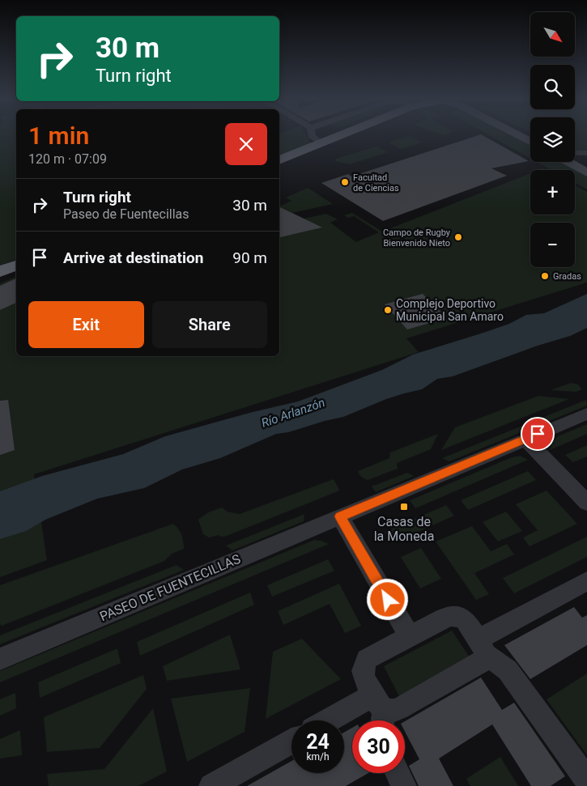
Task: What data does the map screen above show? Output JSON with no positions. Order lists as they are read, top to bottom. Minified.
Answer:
{"streets":{"street":["PASEO DE FUENTECILLAS"]},"water":["Río Arlanzón"],"places":{"other":["Facultad de Ciencias","Campo de Rugby Bienvenido Nieto","Gradas","Complejo Deportivo Municipal San Amaro"],"transit":["Casas de la Moneda"]},"north":"bottom right","page":{"map_buttons":["+","−"],"turn":["30 m","Turn right"],"heading":["1 min","120 m · 07:09"],"list":[{"name":"Turn right","note":"Paseo de Fuentecillas","value":"30 m"},{"name":"Arrive at destination","value":"90 m"}],"buttons":["Exit","Share"],"speed":"24 km/h","limit":"30"}}
